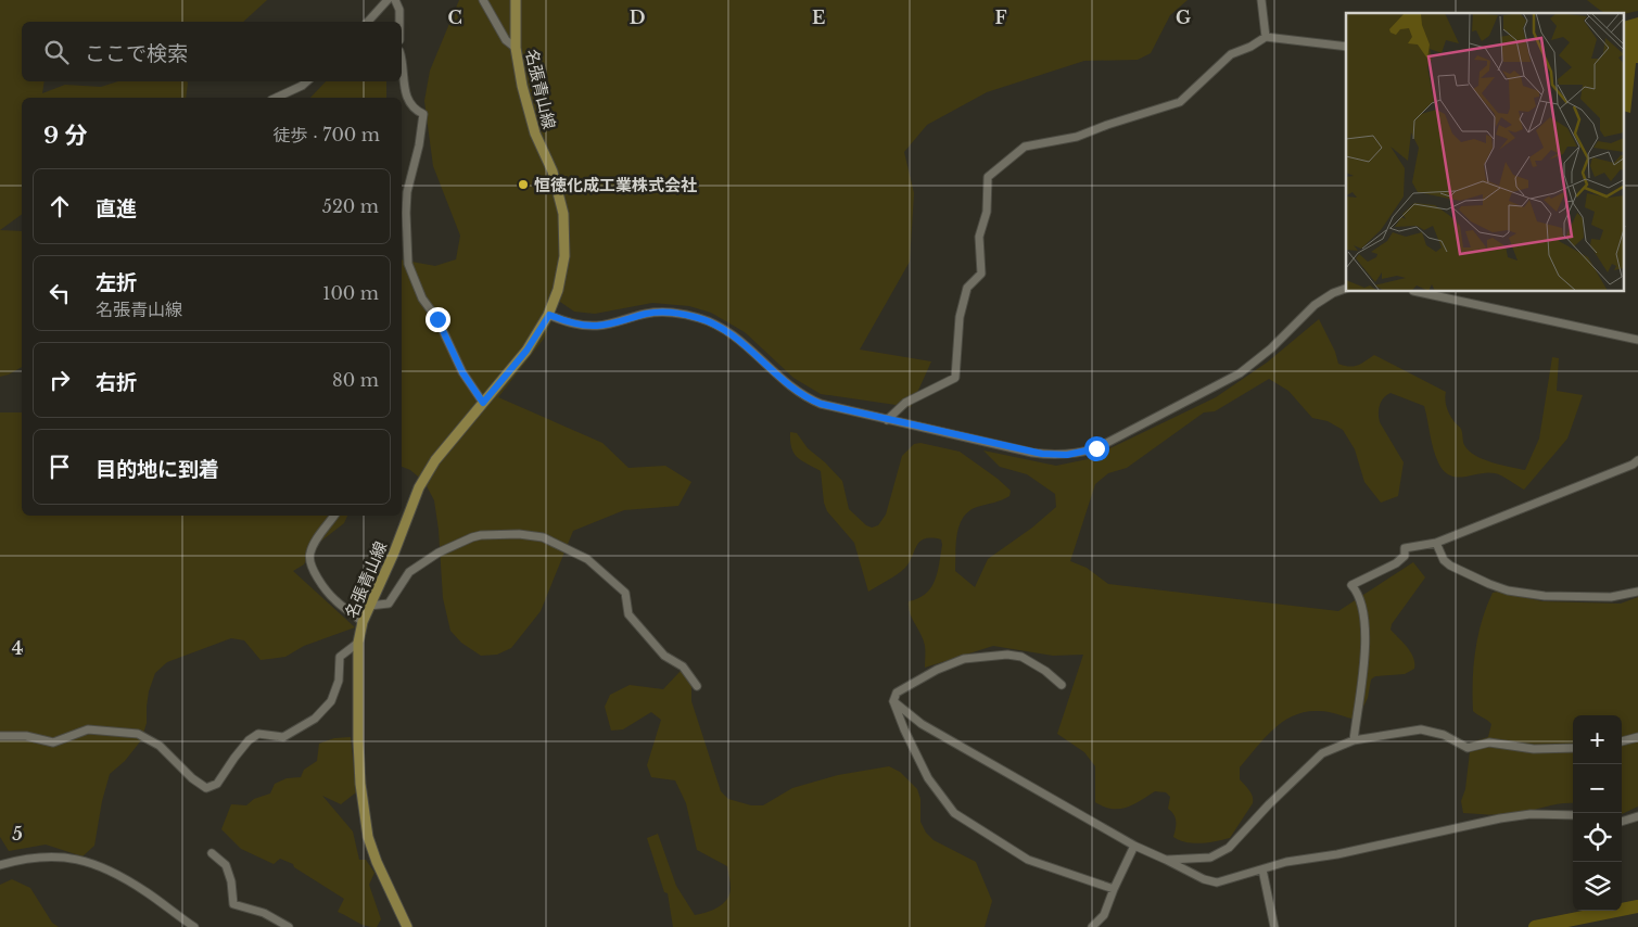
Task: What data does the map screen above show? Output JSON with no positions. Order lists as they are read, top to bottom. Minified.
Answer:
{"streets":{"main road":["名張青山線"]},"places":["恒徳化成工業株式会社"],"page":{"search":"ここで検索","heading":["9 分","徒歩 · 700 m"],"list":[["直進","520 m"],["左折","名張青山線","100 m"],["右折","80 m"],"目的地に到着"],"map_buttons":["+","−"]},"grid":{"columns":["C","D","E","F","G"],"rows":["4","5"]}}
